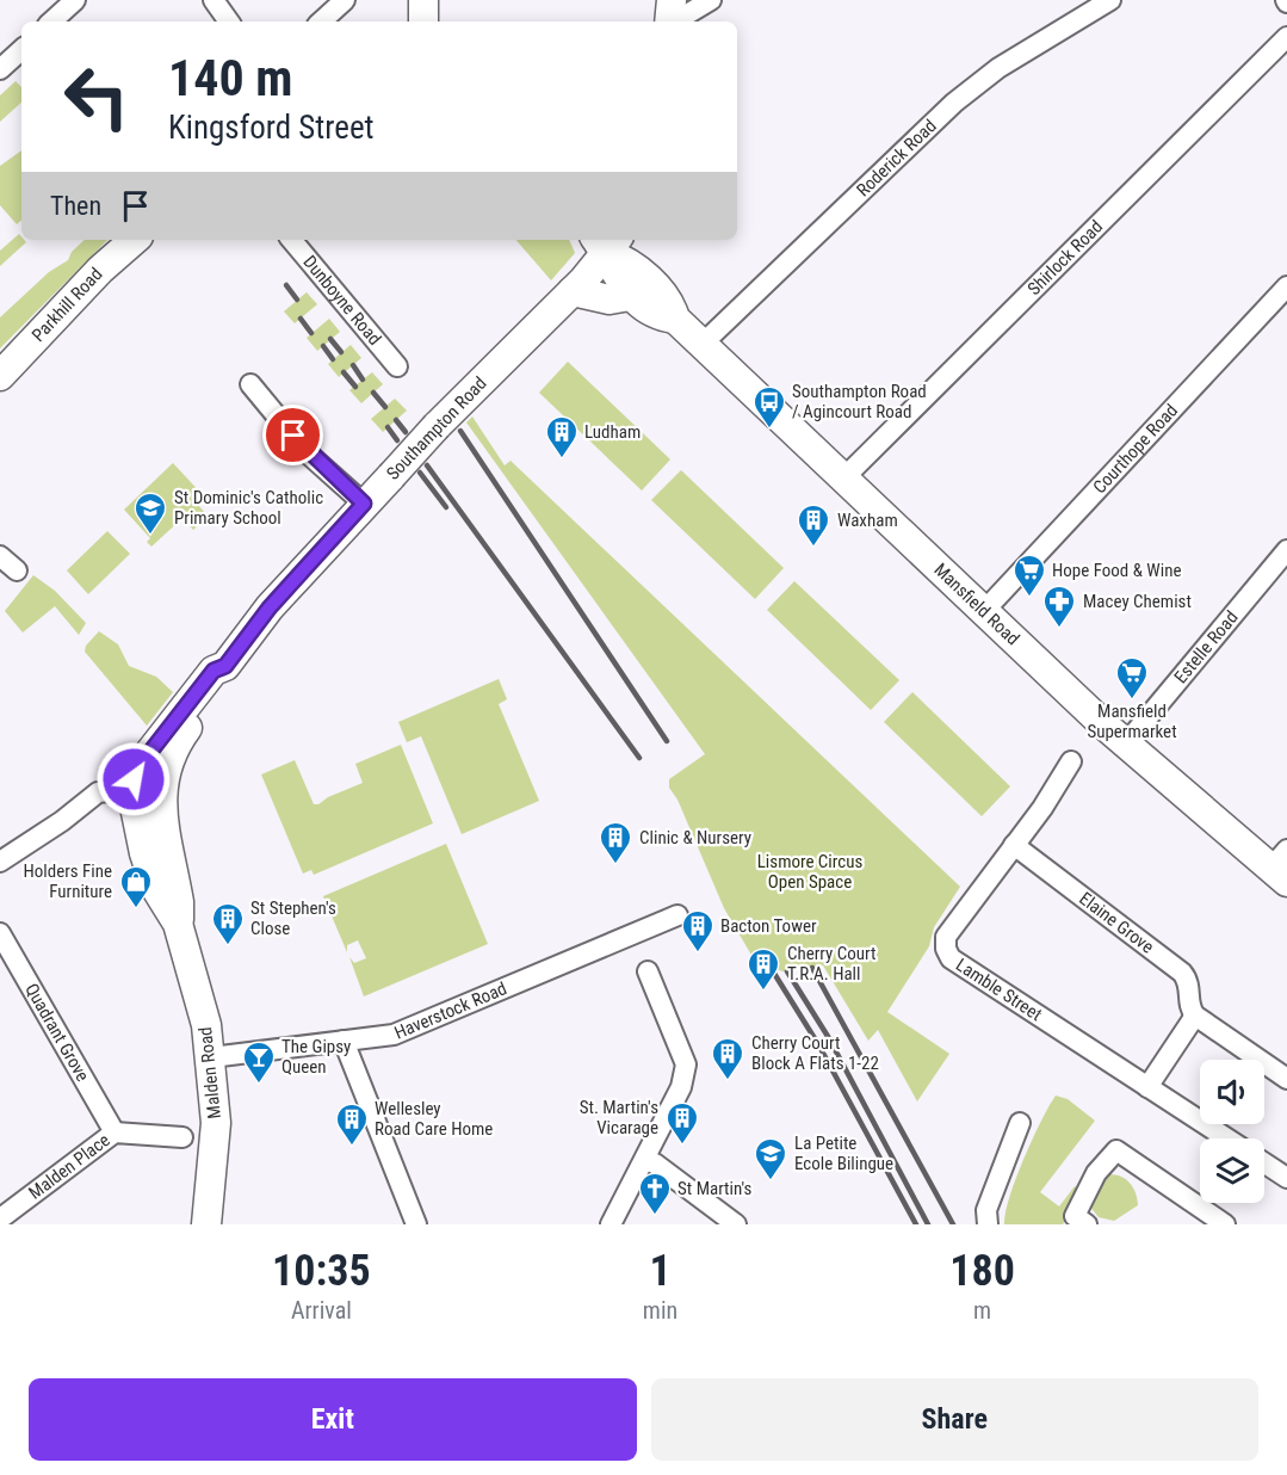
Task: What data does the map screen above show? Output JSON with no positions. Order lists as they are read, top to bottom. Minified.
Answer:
{"streets":{"main road":["Parkhill Road","Southampton Road","Mansfield Road","Malden Road"],"street":["Roderick Road","Shirlock Road","Dunboyne Road","Courthope Road","Estelle Road","Elaine Grove","Lamble Street","Haverstock Road","Quadrant Grove","Malden Place"]},"crossings":[["Roderick Road","Mansfield Road"],["Shirlock Road","Mansfield Road"],["Southampton Road","Mansfield Road"],["Southampton Road","Malden Road"],["Courthope Road","Mansfield Road"],["Mansfield Road","Estelle Road"],["Elaine Grove","Lamble Street"],["Haverstock Road","Malden Road"],["Quadrant Grove","Malden Place"],["Malden Road","Malden Place"]],"parks":["Lismore Circus Open Space"],"places":{"bus stop":["Southampton Road / Agincourt Road"],"building":["Ludham","Waxham","Clinic & Nursery","St Stephen's Close","Bacton Tower","Cherry Court T.R.A. Hall","Cherry Court Block A Flats 1-22","St. Martin's Vicarage","Wellesley Road Care Home"],"school or university":["St Dominic's Catholic Primary School","La Petite Ecole Bilingue"],"supermarket":["Hope Food & Wine","Mansfield Supermarket"],"pharmacy":["Macey Chemist"],"shop":["Holders Fine Furniture"],"bar":["The Gipsy Queen"],"church":["St Martin's"]},"page":{"turn":["140 m","Kingsford Street"],"then":"Then","eta":["10:35","Arrival","1","min","180","m"],"buttons":["Exit","Share"]}}
